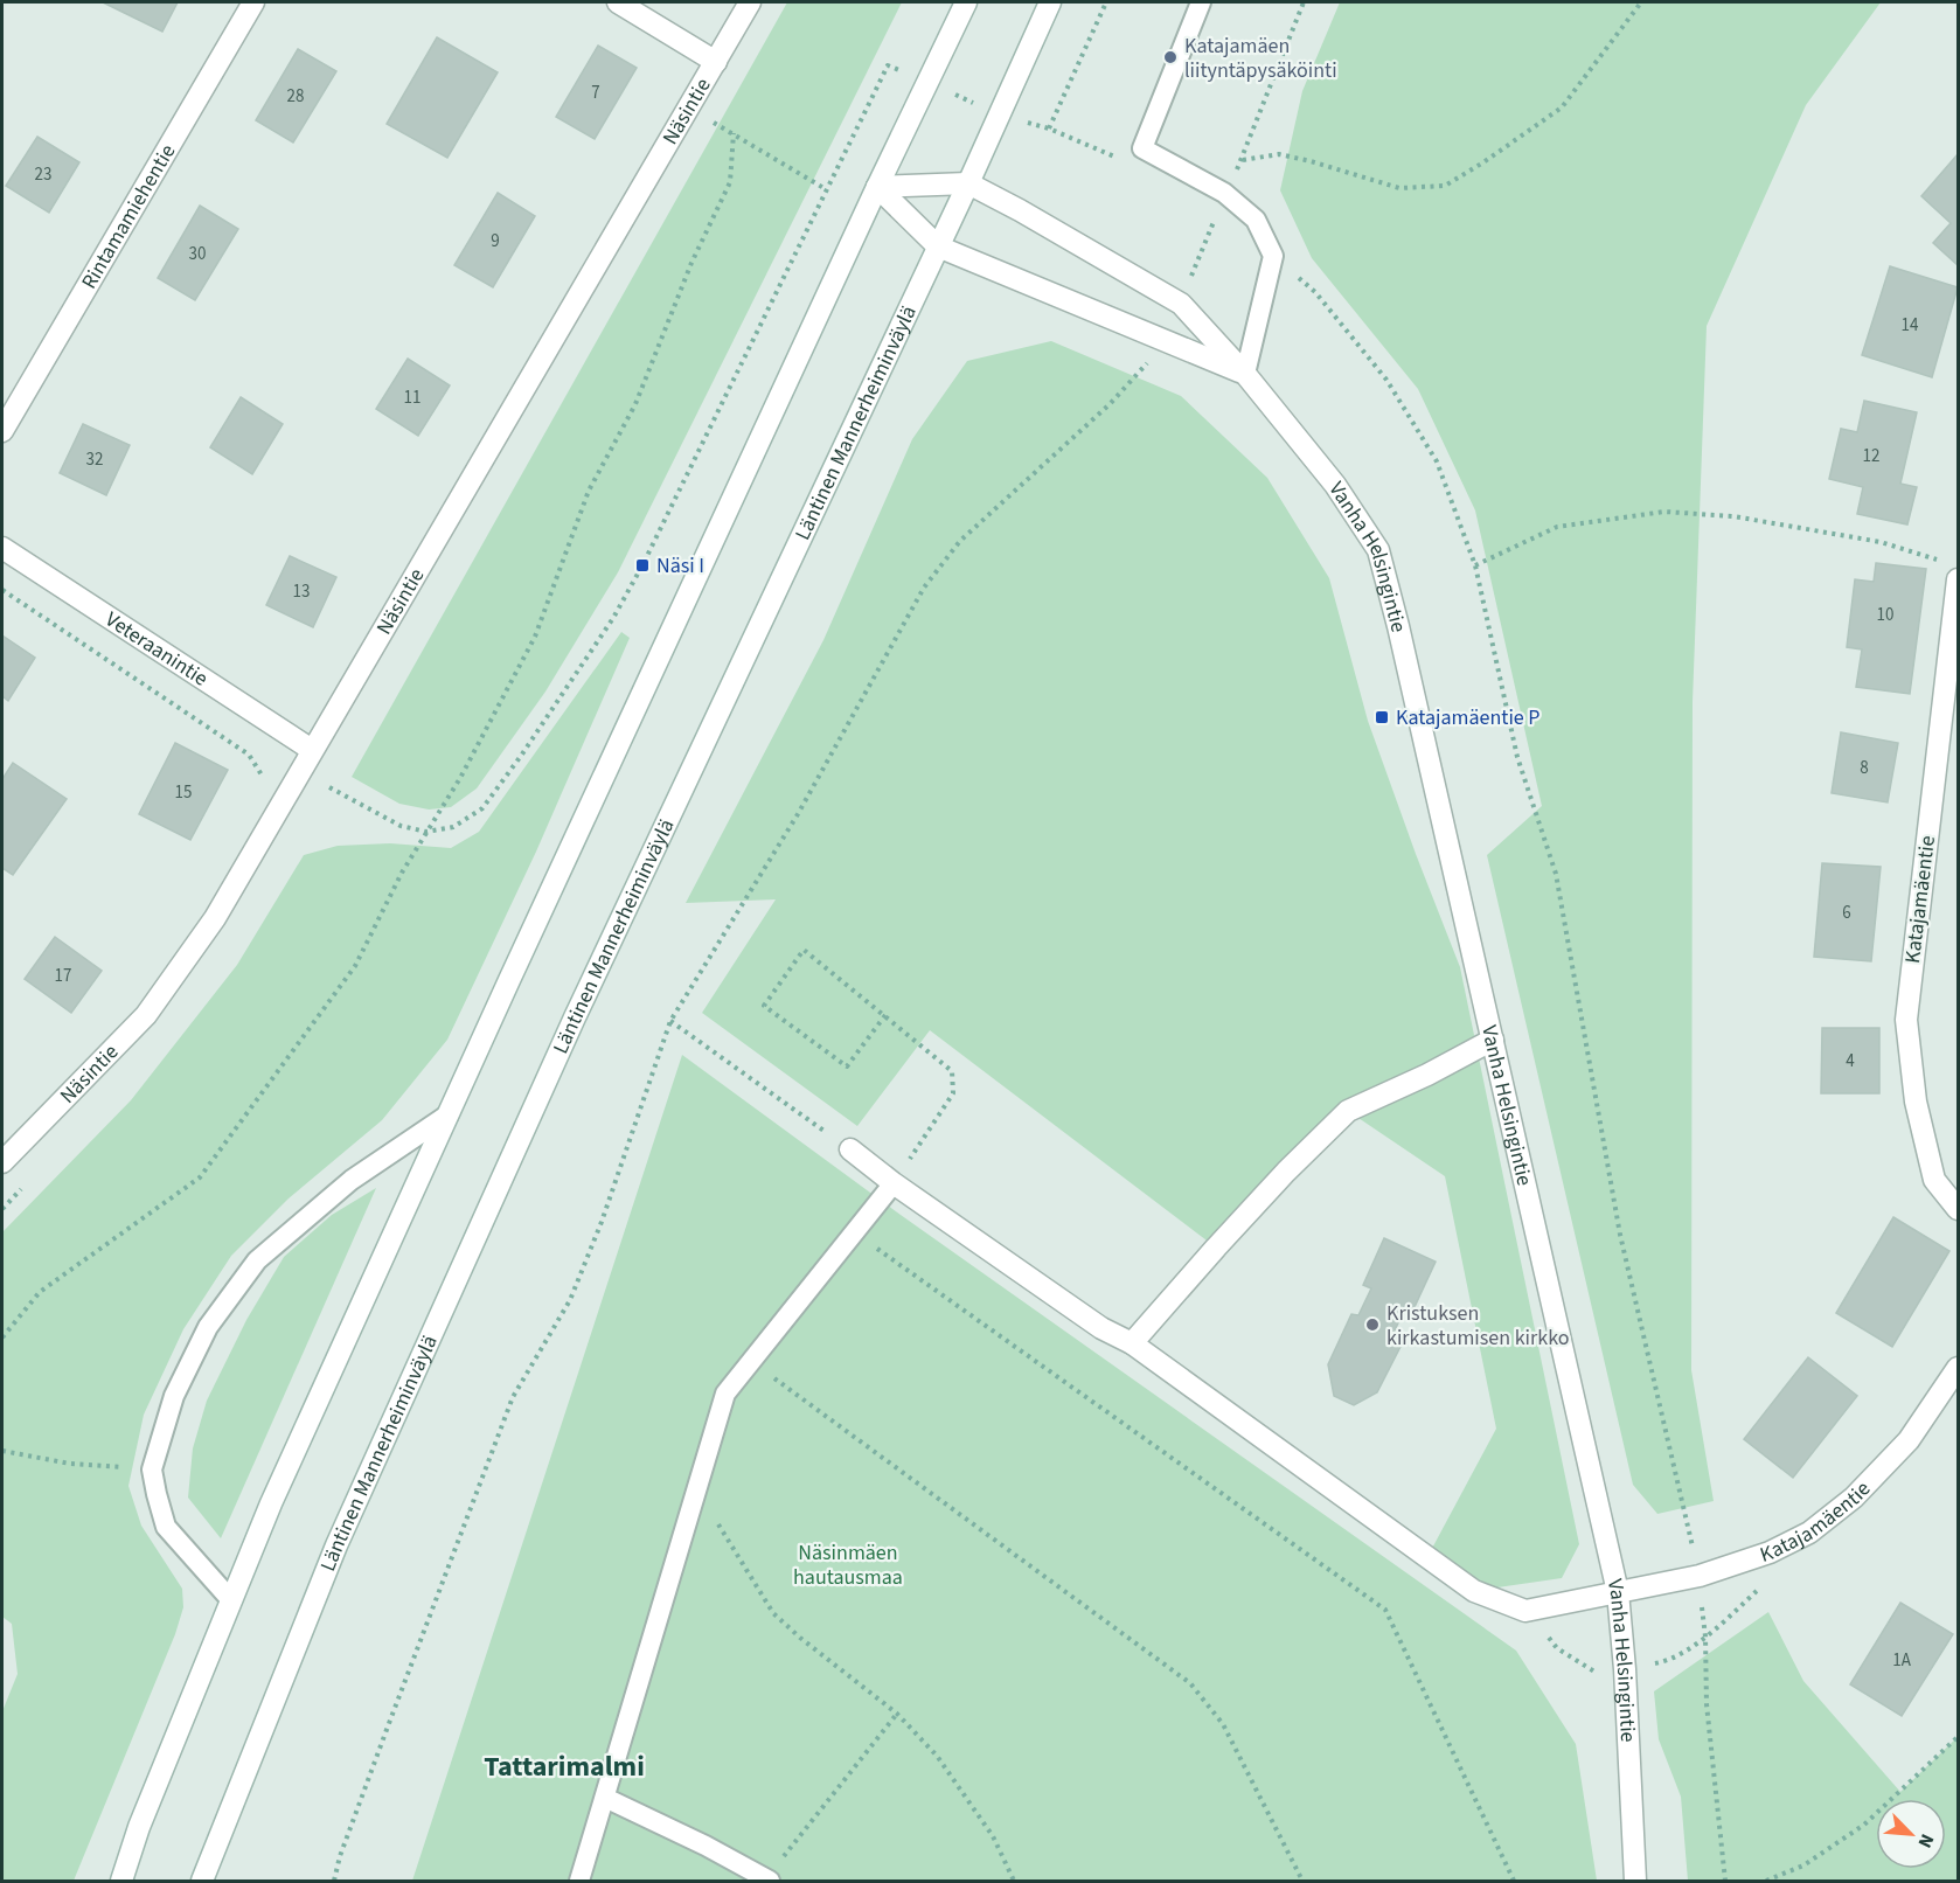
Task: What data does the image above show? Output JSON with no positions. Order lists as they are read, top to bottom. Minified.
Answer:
{"streets":{"street":["Näsintie","Rintamamiehentie","Läntinen Mannerheiminväylä","Vanha Helsingintie","Veteraanintie","Katajamäentie"]},"crossings":[["Näsintie","Veteraanintie"],["Läntinen Mannerheiminväylä","Vanha Helsingintie"],["Vanha Helsingintie","Katajamäentie"]],"districts":["Tattarimalmi"],"parks":["Näsinmäen hautausmaa"],"places":{"other":["Katajamäen liityntäpysäköinti","Kristuksen kirkastumisen kirkko"],"transit":["Näsi I","Katajamäentie P"]},"house_numbers":["7","28","23","9","30","14","11","12","32","13","10","8","15","6","17","4","1A"],"north":"bottom right"}
